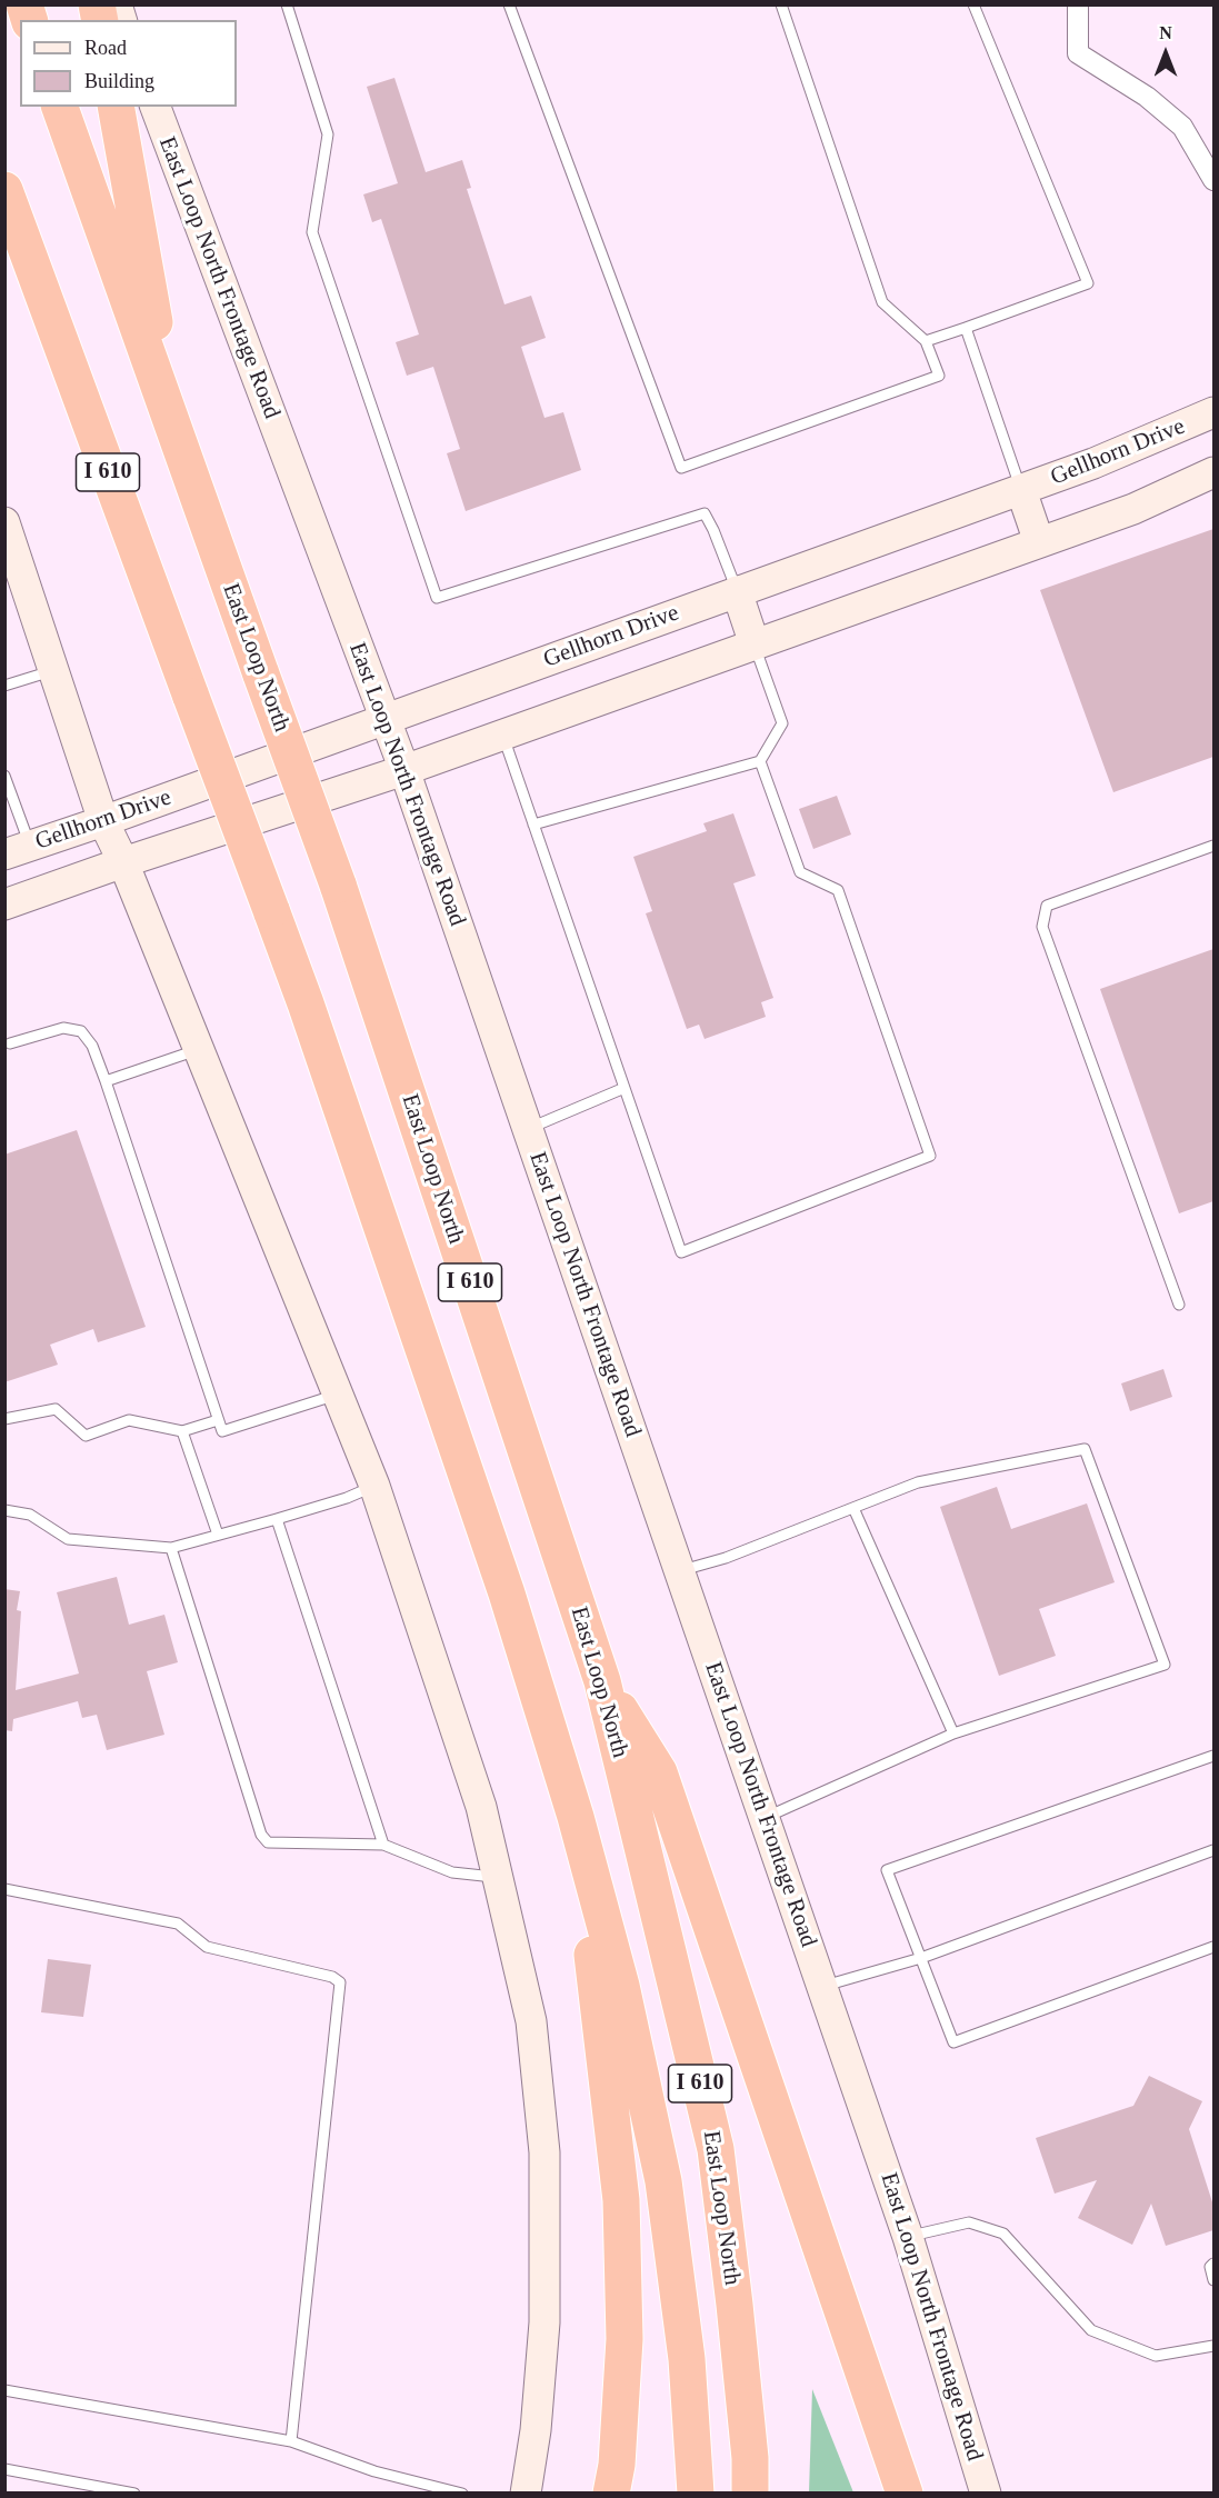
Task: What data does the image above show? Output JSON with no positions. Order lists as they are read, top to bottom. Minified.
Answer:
{"streets":{"highway":["I 610","East Loop North"],"main road":["East Loop North Frontage Road","Gellhorn Drive"]},"crossings":[["East Loop North Frontage Road","Gellhorn Drive"]],"legend":["Road","Building"],"north":"top"}
